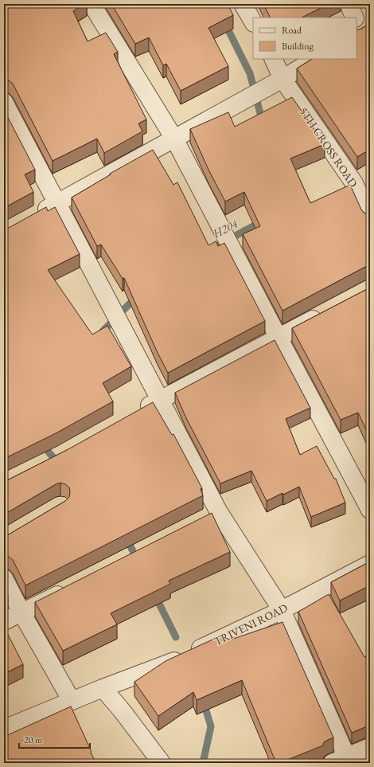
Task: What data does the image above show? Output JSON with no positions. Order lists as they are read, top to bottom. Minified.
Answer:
{"streets":{"street":["5TH CROSS ROAD","TRIVENI ROAD"]},"water":["H204"],"legend":["Road","Building"],"scale_bar":"20 m"}
